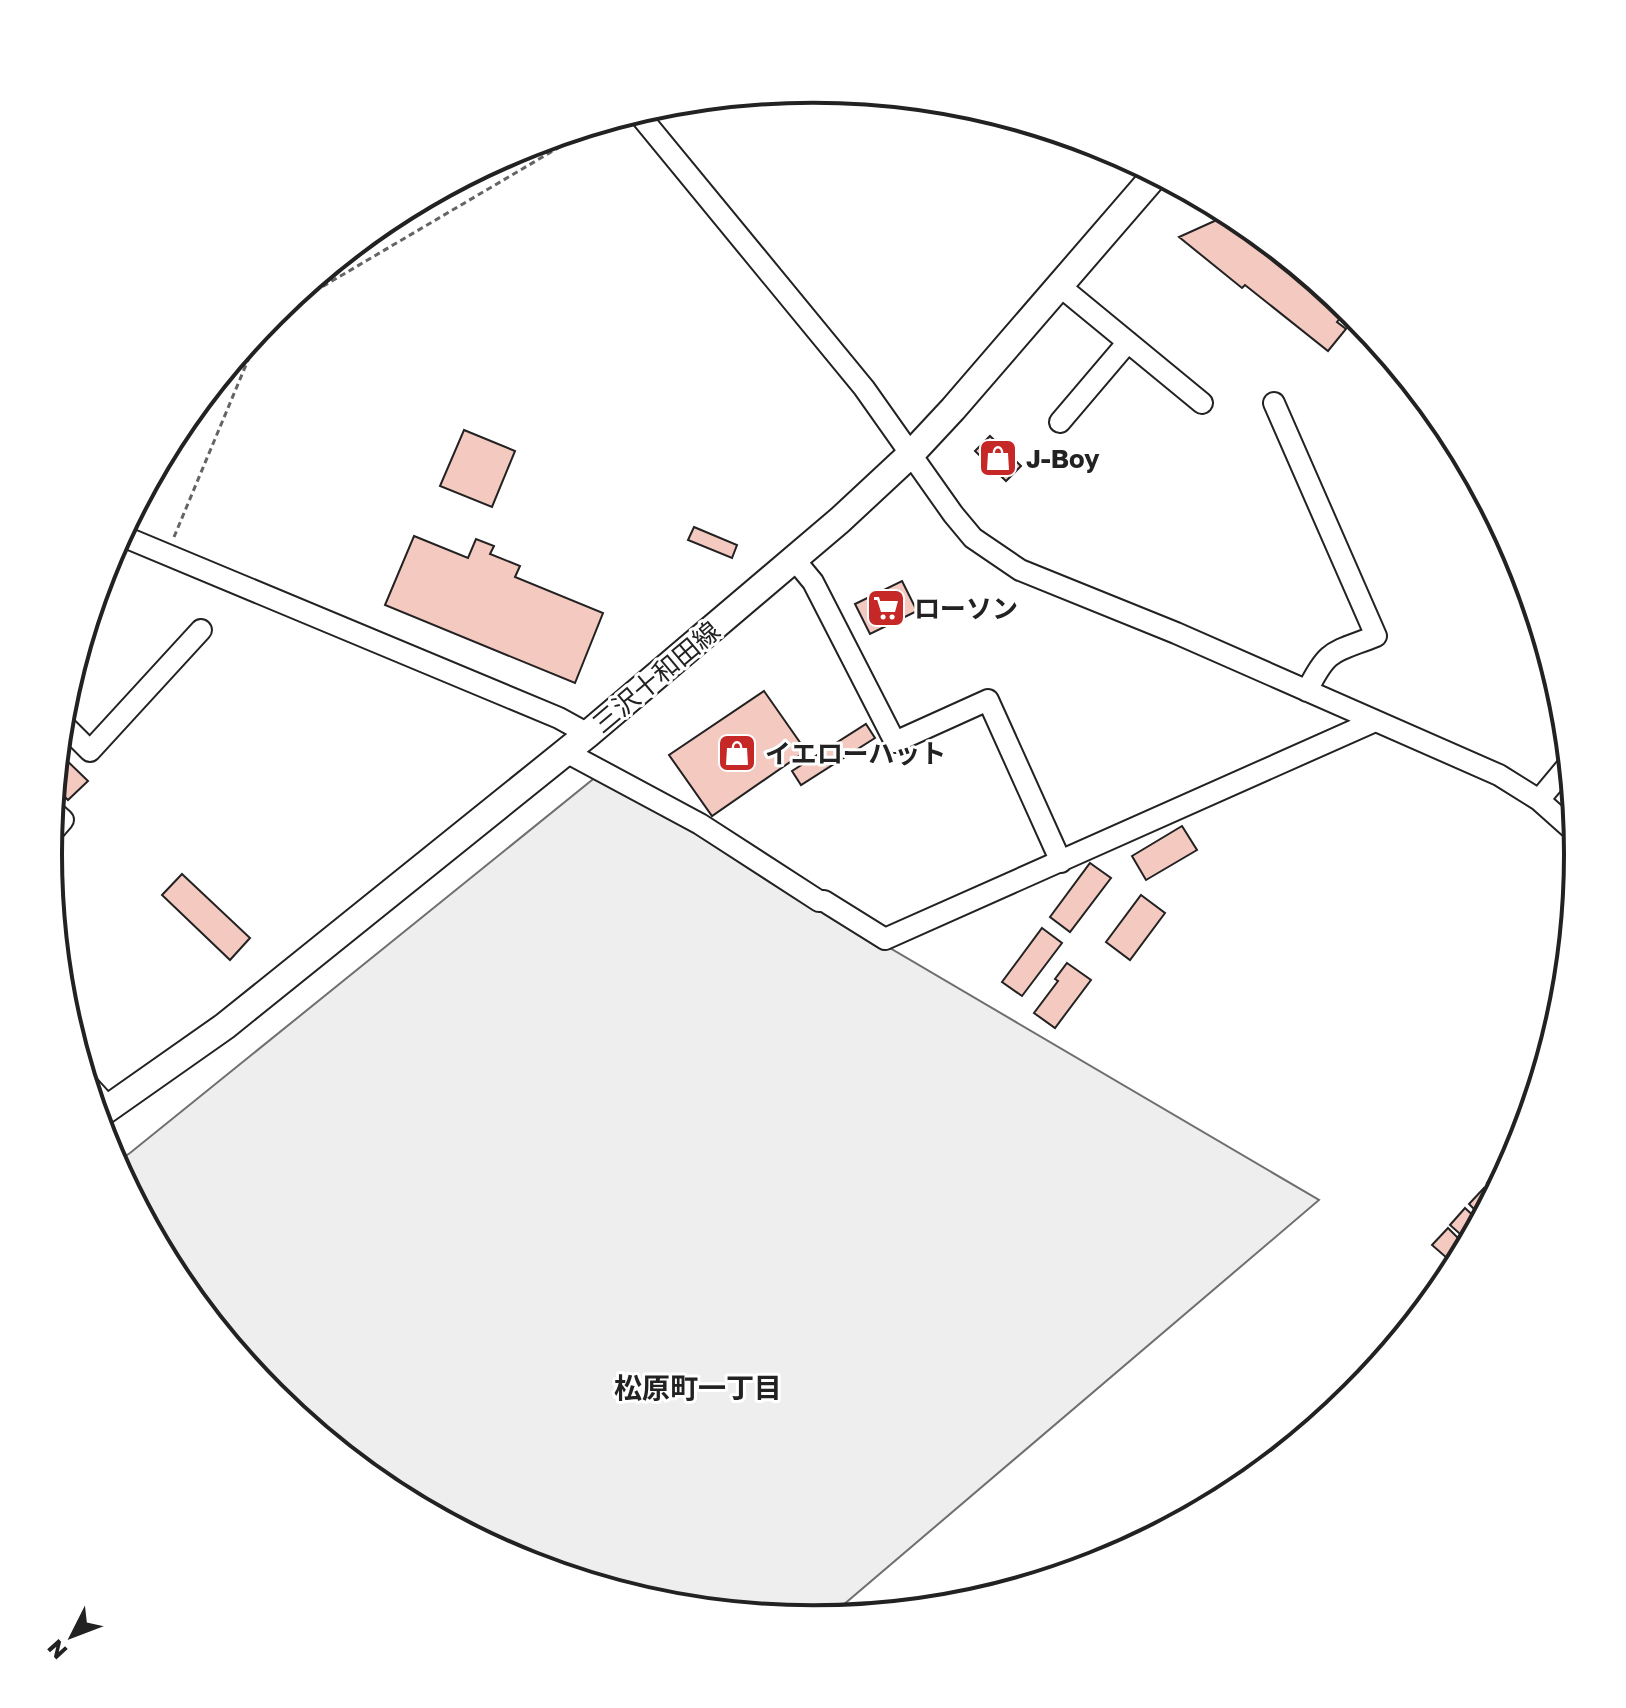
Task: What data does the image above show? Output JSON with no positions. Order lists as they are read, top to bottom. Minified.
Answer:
{"streets":{"main road":["三沢十和田線"]},"districts":["松原町一丁目"],"places":{"shop":["J-Boy","イエローハット"],"supermarket":["ローソン"]},"north":"bottom left"}
